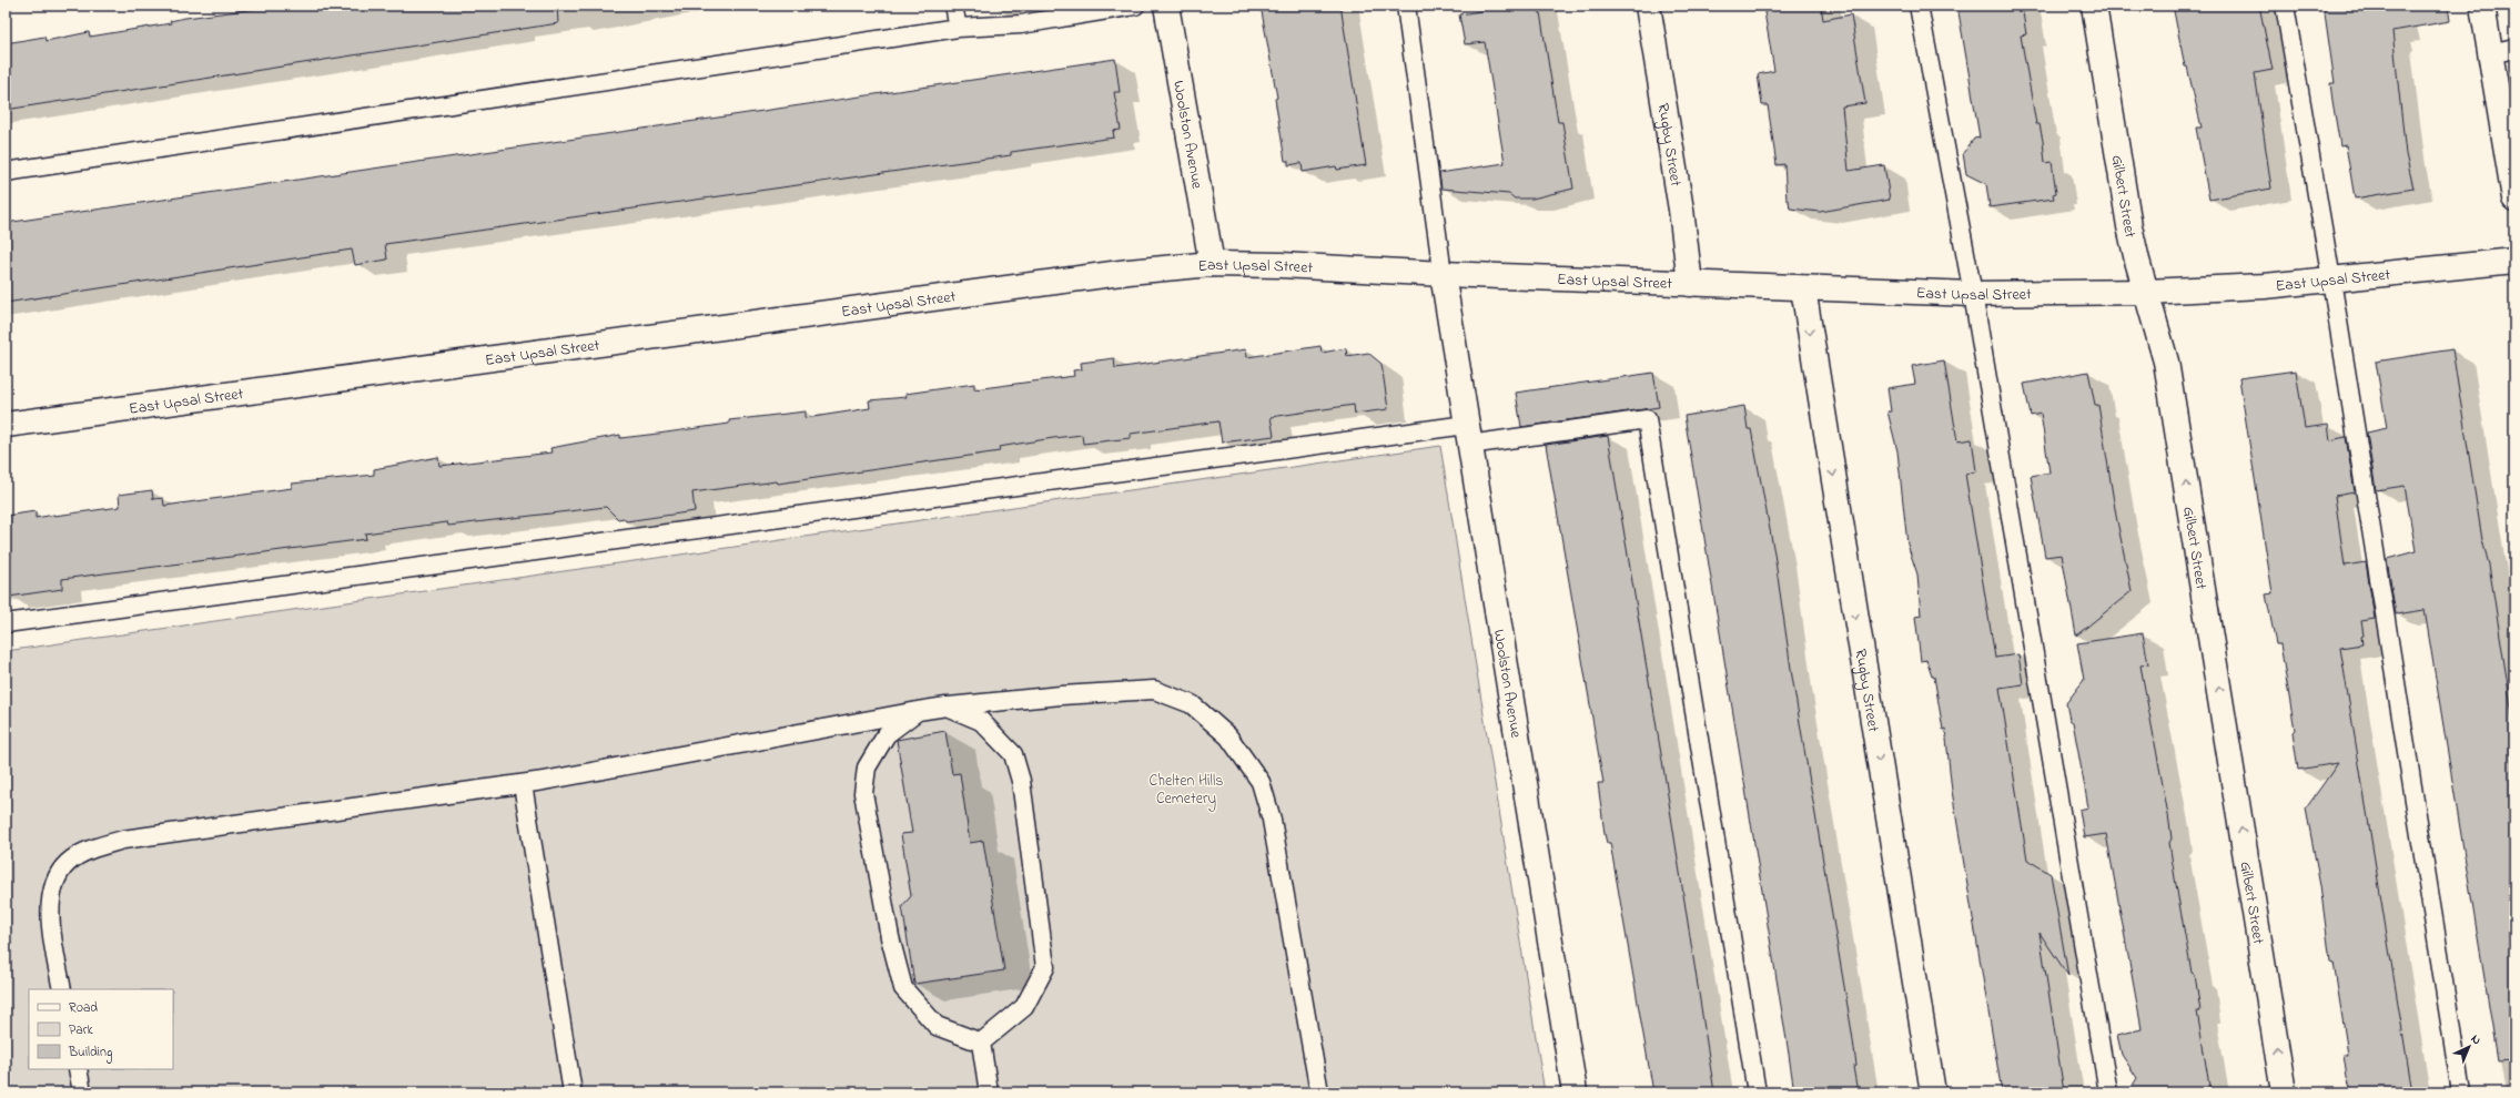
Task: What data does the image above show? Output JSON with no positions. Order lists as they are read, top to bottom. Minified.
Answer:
{"streets":{"street":["Woolston Avenue","Rugby Street","Gilbert Street","East Upsal Street"]},"crossings":[["Woolston Avenue","East Upsal Street"],["Rugby Street","East Upsal Street"],["Gilbert Street","East Upsal Street"]],"one_way":["Rugby Street","Gilbert Street"],"parks":["Chelten Hills Cemetery"],"legend":["Road","Park","Building"],"north":"top right"}
